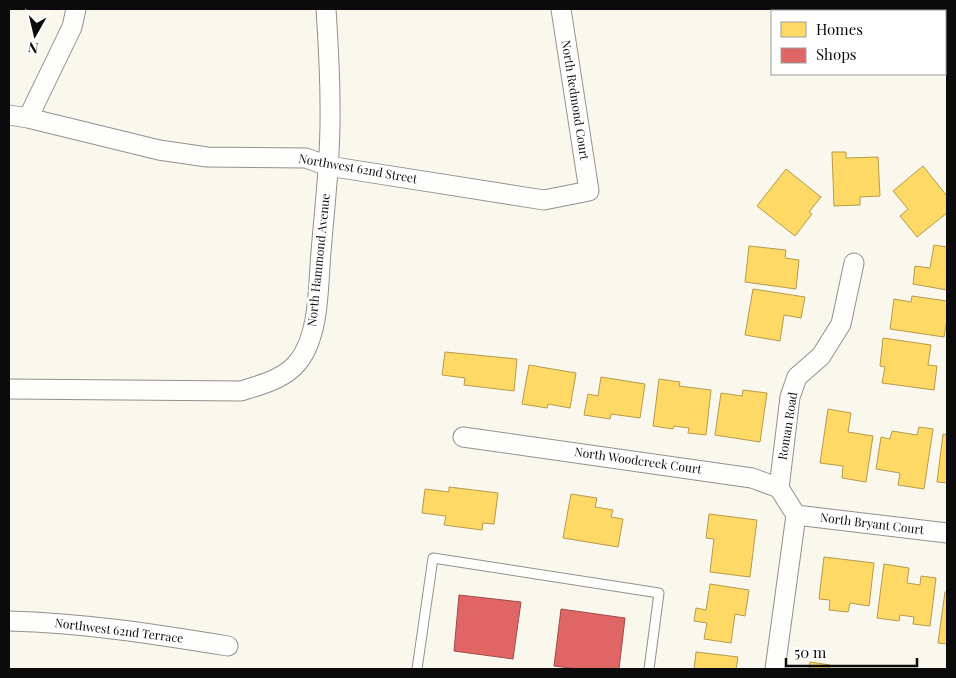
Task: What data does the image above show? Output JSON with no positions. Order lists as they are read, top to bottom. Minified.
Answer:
{"streets":{"street":["North Redmond Court","Northwest 62nd Street","North Hammond Avenue","Roman Road","North Woodcreek Court","North Bryant Court","Northwest 62nd Terrace"]},"crossings":[["North Redmond Court","Northwest 62nd Street"],["Northwest 62nd Street","North Hammond Avenue"],["Roman Road","North Woodcreek Court"]],"legend":["Homes","Shops"],"scale_bar":"50 m","north":"bottom"}
